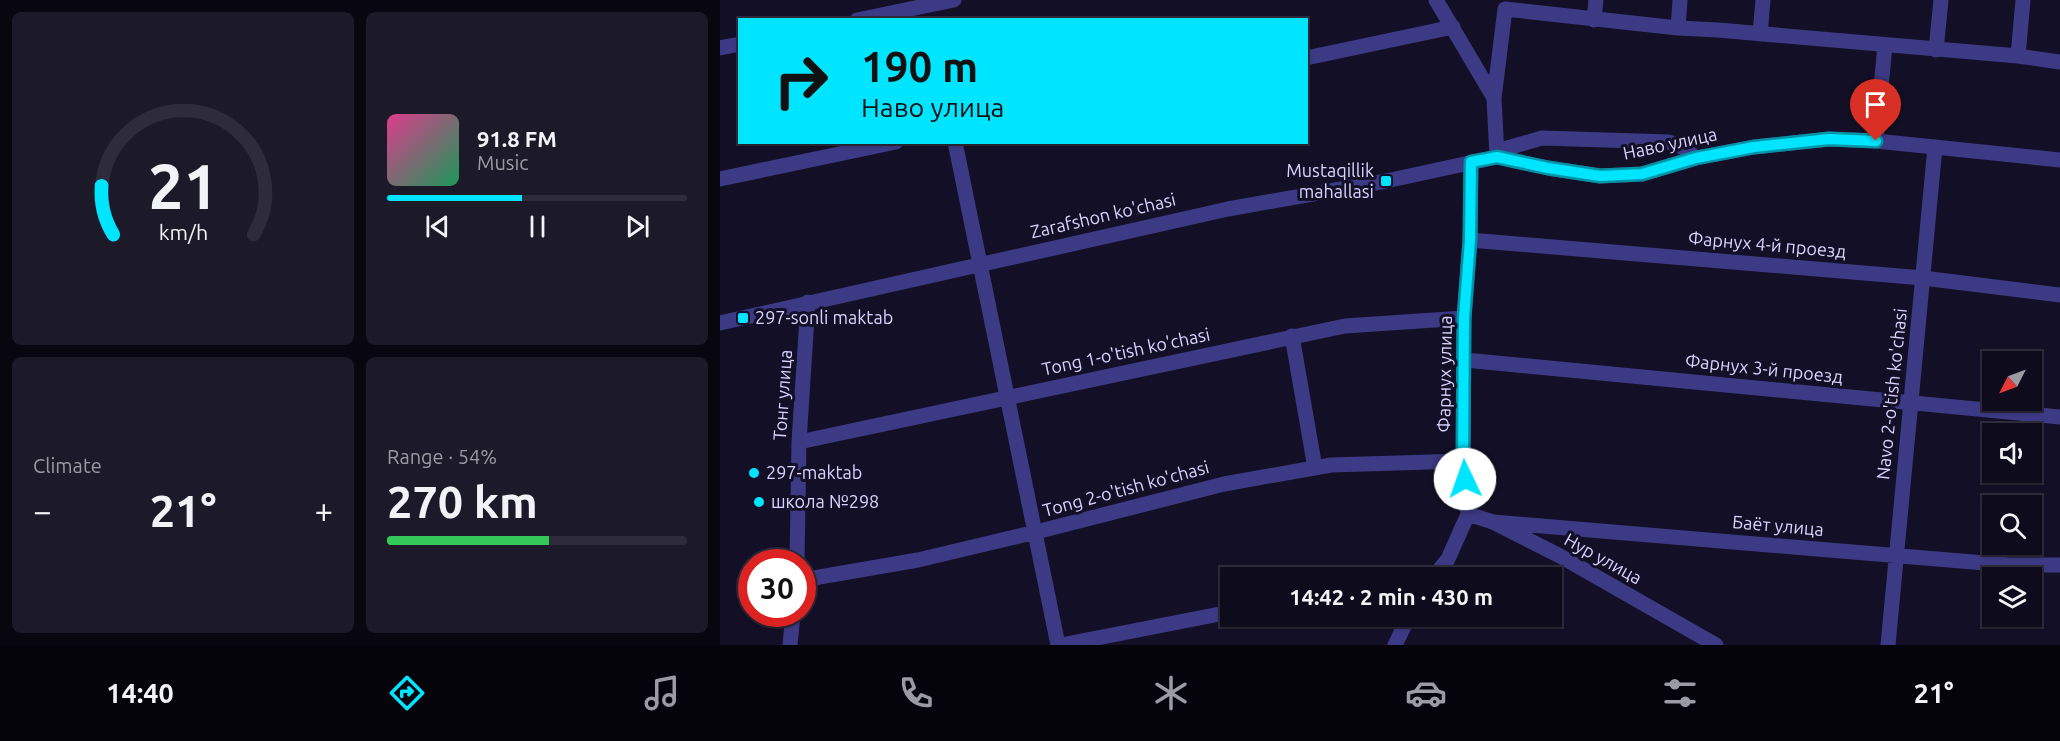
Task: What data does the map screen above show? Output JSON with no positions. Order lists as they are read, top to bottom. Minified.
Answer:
{"streets":{"street":["Наво улица","Zarafshon ko'chasi","Фарнух 4-й проезд","Tong 1-o'tish ko'chasi","Фарнух 3-й проезд","Фарнух улица","Navo 2-o'tish ko'chasi","Тонг улица","Tong 2-o'tish ko'chasi","Баёт улица","Нур улица"]},"crossings":[["Наво улица","Zarafshon ko'chasi"],["Наво улица","Navo 2-o'tish ko'chasi"],["Zarafshon ko'chasi","Фарнух улица"],["Zarafshon ko'chasi","Тонг улица"],["Фарнух 4-й проезд","Фарнух улица"],["Фарнух 4-й проезд","Navo 2-o'tish ko'chasi"],["Tong 1-o'tish ko'chasi","Фарнух улица"],["Tong 1-o'tish ko'chasi","Тонг улица"],["Фарнух 3-й проезд","Фарнух улица"],["Фарнух 3-й проезд","Navo 2-o'tish ko'chasi"],["Фарнух улица","Tong 2-o'tish ko'chasi"],["Фарнух улица","Нур улица"],["Navo 2-o'tish ko'chasi","Баёт улица"],["Баёт улица","Нур улица"]],"places":{"transit":["Mustaqillik mahallasi","297-sonli maktab"],"other":["297-maktab","школа №298"]},"north":"bottom left","page":{"turn":["190 m","Наво улица"],"song":["91.8 FM","Music"],"tile":["Climate",["Range · 54%","270 km"]],"heat":["−","21°","+"],"limit":"30","trip":"14:42 · 2 min · 430 m","tabs":["14:40","21°"],"gauge":["21","km/h"]}}
